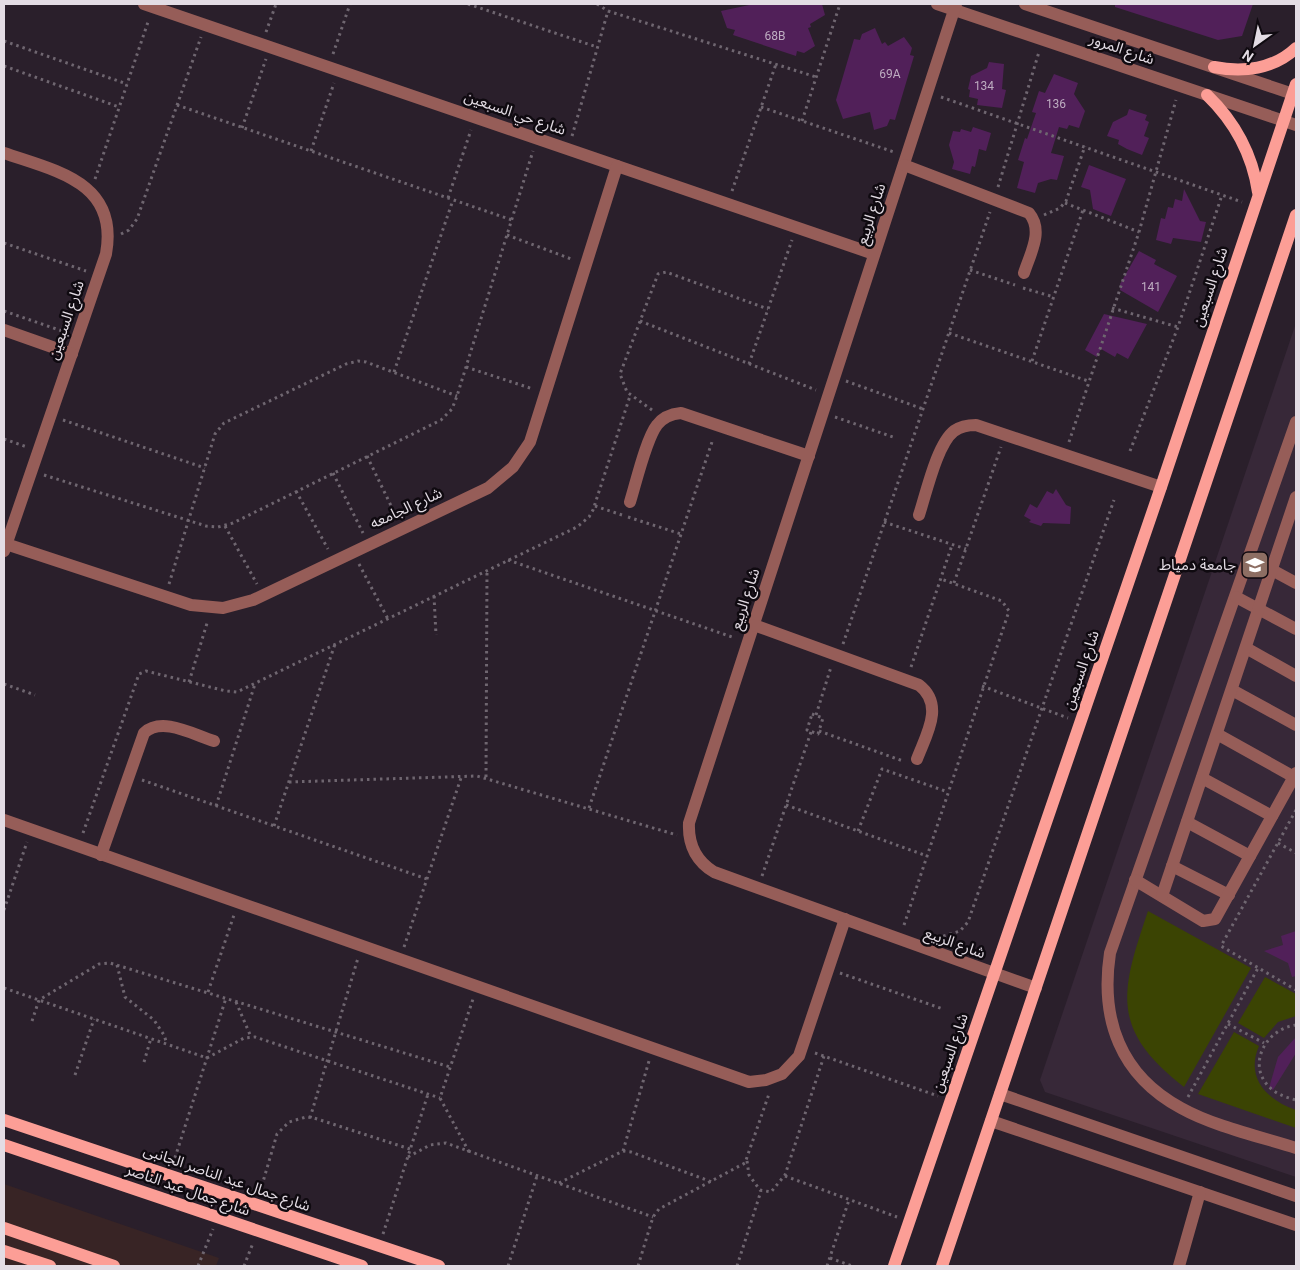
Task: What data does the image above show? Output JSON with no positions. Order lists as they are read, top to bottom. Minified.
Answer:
{"streets":{"main road":["شارع السبعين","شارع جمال عبد الناصر الجانبى","شارع جمال عبد الناصر"],"street":["شارع المرور","شارع حي السبعين","شارع الربيع","شارع الجامعه"]},"crossings":[["شارع المرور","شارع الربيع"],["شارع المرور","شارع السبعين"],["شارع حي السبعين","شارع الربيع"],["شارع حي السبعين","شارع الجامعه"],["شارع الربيع","شارع السبعين"],["شارع السبعين","شارع الجامعه"]],"places":{"school or university":["جامعة دمياط"]},"house_numbers":["68B","69A","134","136","141"],"north":"bottom left"}
